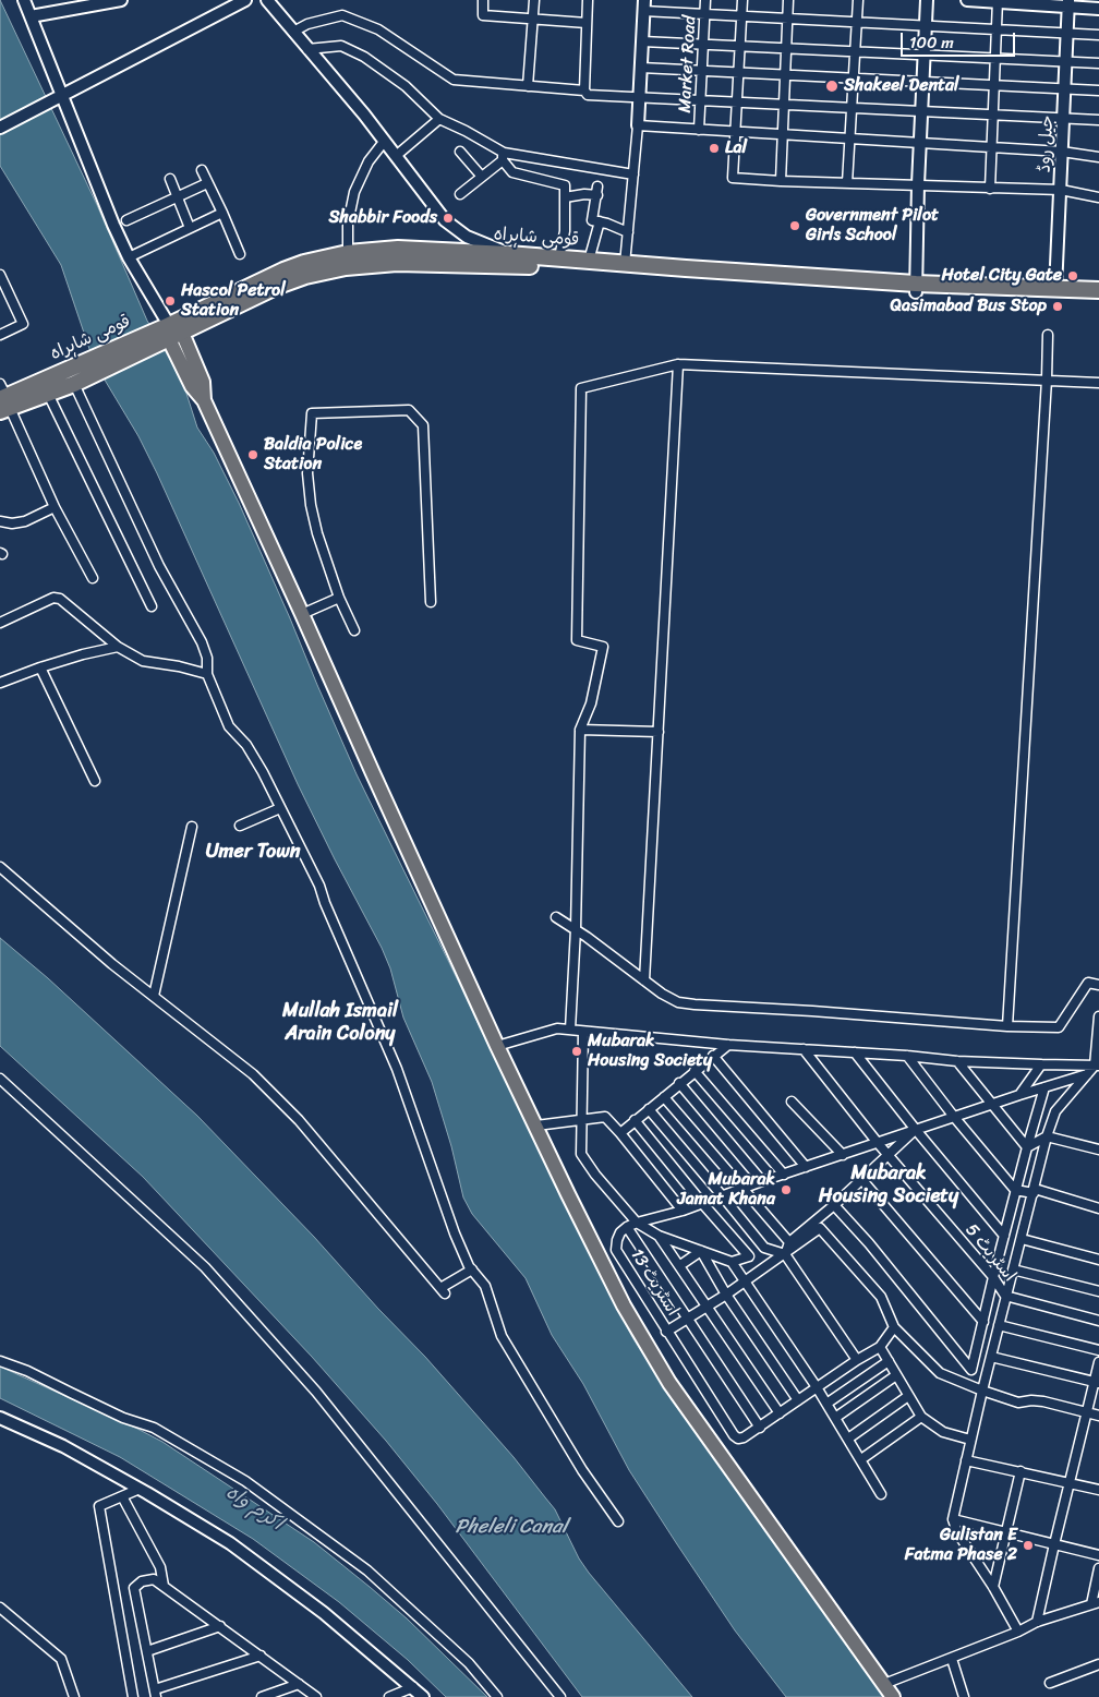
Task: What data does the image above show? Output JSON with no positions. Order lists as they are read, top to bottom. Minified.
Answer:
{"streets":{"highway":["قومی شاہراہ"],"street":["Market Road","جیل روڈ","اسٹریٹ 5","اسٹریٹ 13"]},"crossings":[["جیل روڈ","قومی شاہراہ"],["اسٹریٹ 5","اسٹریٹ 13"]],"districts":["Umer Town","Mullah Ismail Arain Colony","Mubarak Housing Society"],"water":["اکرم واہ","Pheleli Canal"],"places":["Shakeel Dental","Lal","Shabbir Foods","Government Pilot Girls School","Hotel City Gate","Hascol Petrol Station","Qasimabad Bus Stop","Baldia Police Station","Mubarak Housing Society","Mubarak Jamat Khana","Gulistan E Fatma Phase 2"],"scale_bar":"100 m"}
